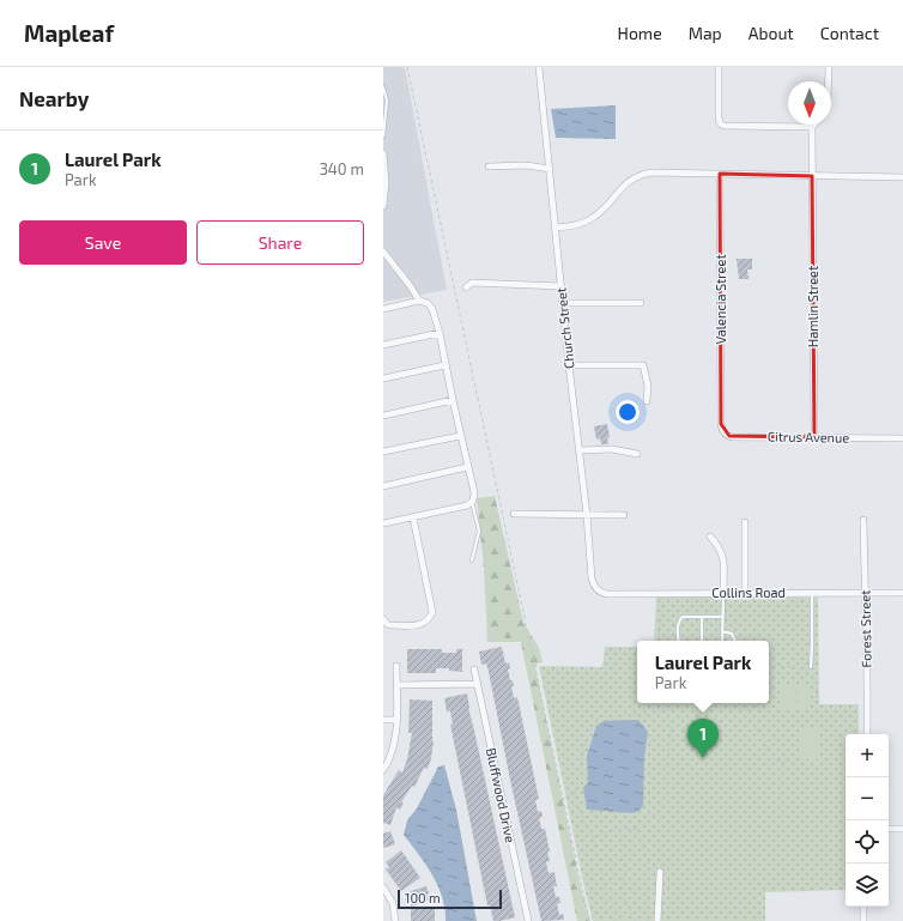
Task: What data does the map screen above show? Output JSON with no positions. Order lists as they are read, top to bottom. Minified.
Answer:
{"streets":{"street":["Valencia Street","Hamlin Street","Church Street","Citrus Avenue","Collins Road","Forest Street","Bluffwood Drive"]},"crossings":[["Valencia Street","Citrus Avenue"],["Hamlin Street","Citrus Avenue"],["Church Street","Collins Road"],["Collins Road","Forest Street"]],"scale_bar":"100 m","north":"bottom","page":{"header":"Mapleaf","nav":["Home","Map","About","Contact"],"heading":"Nearby","list":[{"mark":"1","name":"Laurel Park","note":"Park","value":"340 m"}],"buttons":["Save","Share"],"popup":["Laurel Park","Park"],"pins":"1","map_buttons":["+","−"],"scale":"100 m"}}
